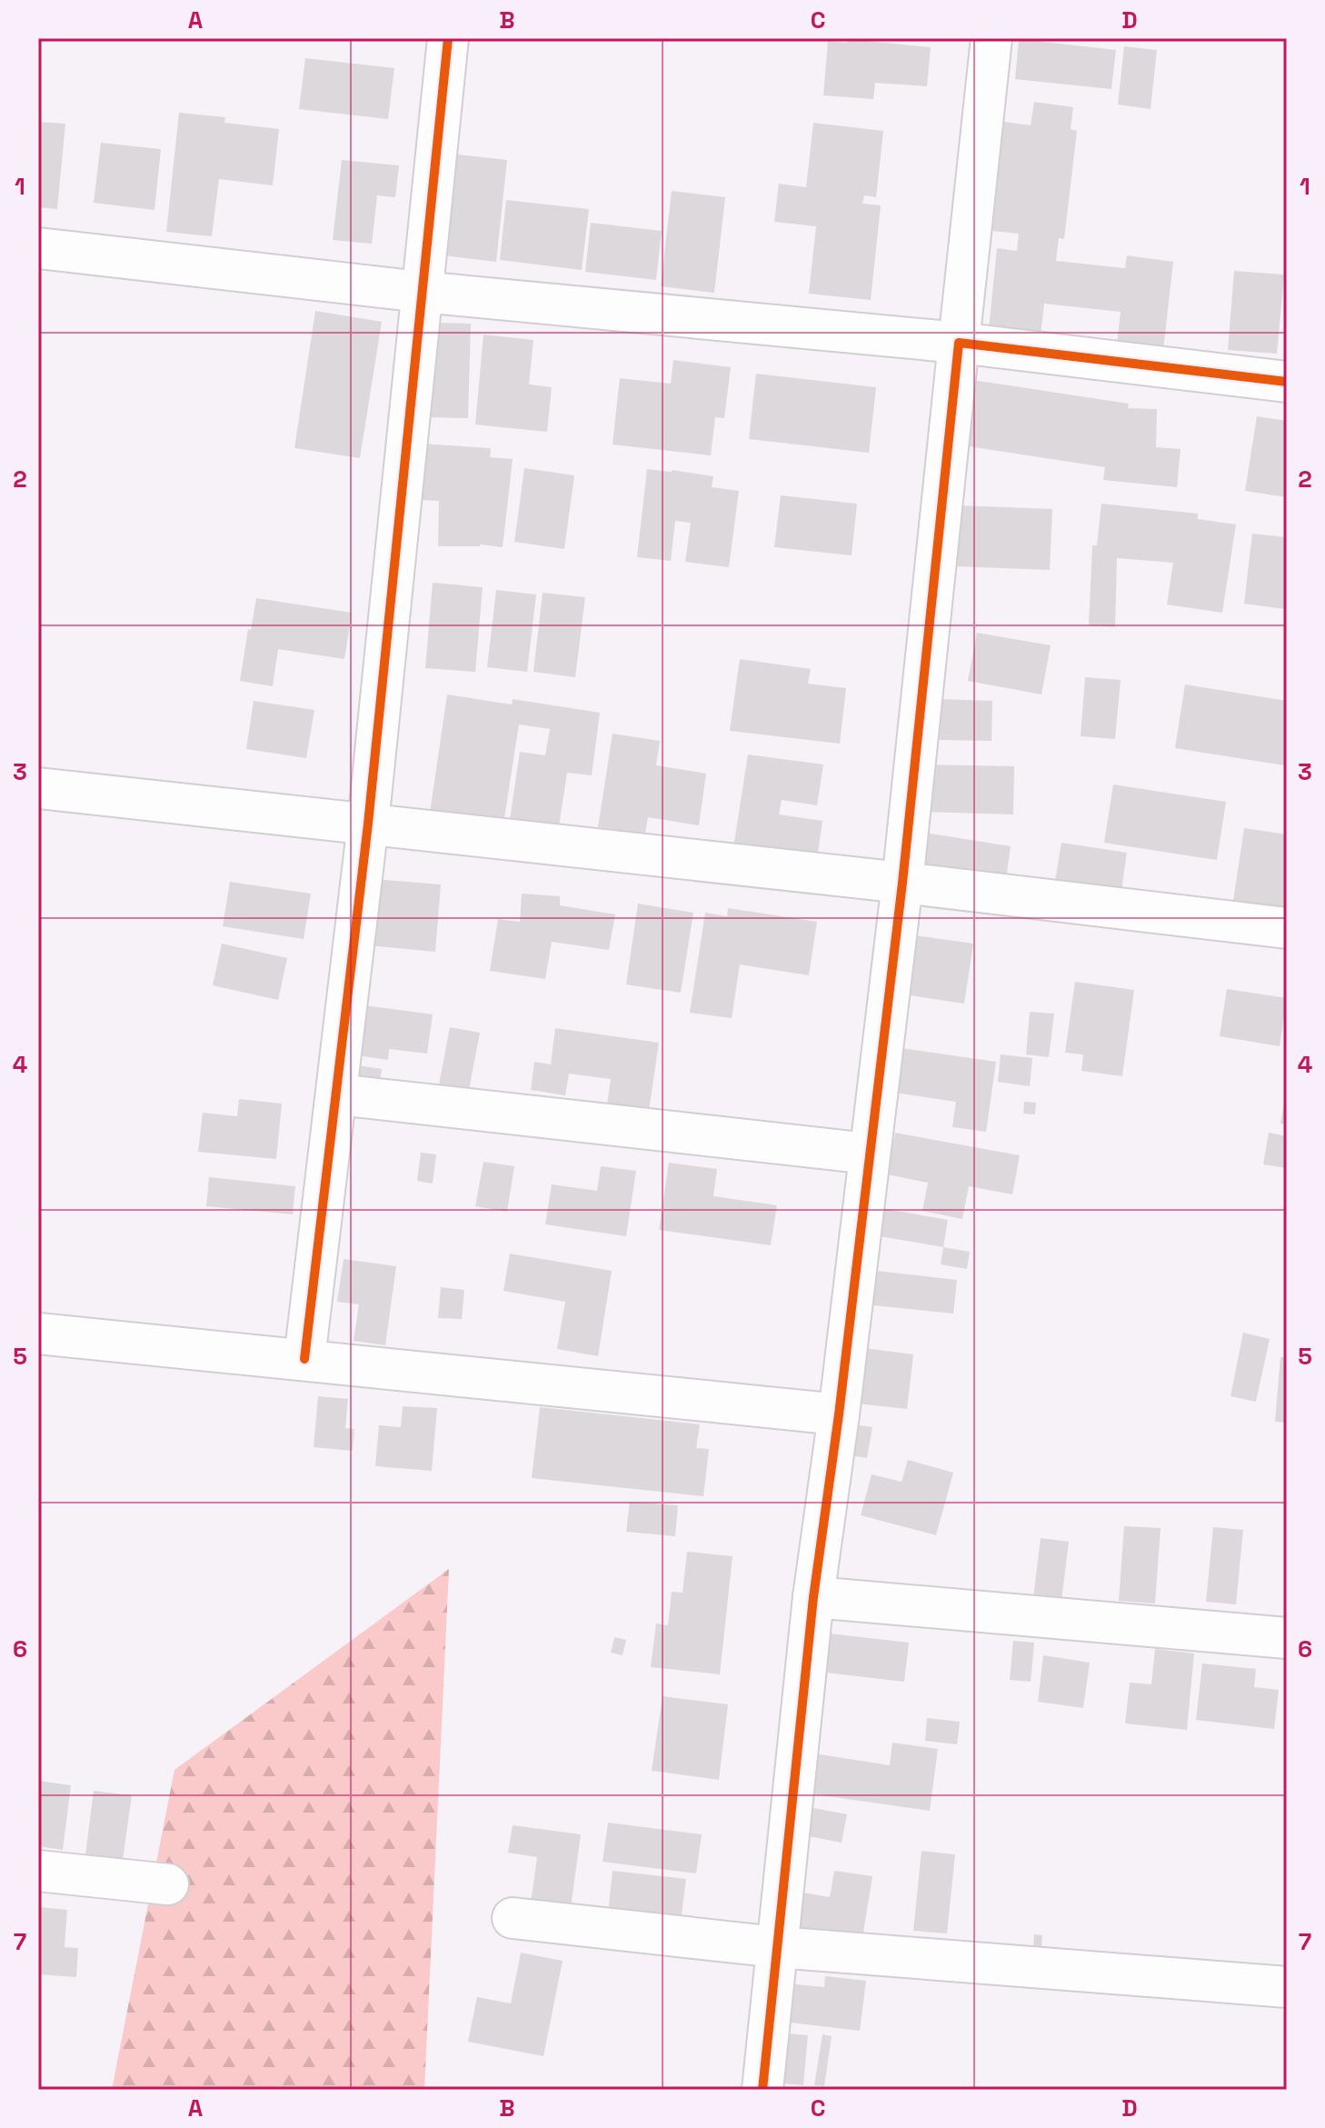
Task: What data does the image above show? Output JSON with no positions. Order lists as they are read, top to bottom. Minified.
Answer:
{"grid":{"columns":["A","B","C","D"],"rows":["1","2","3","4","5","6","7"]}}
